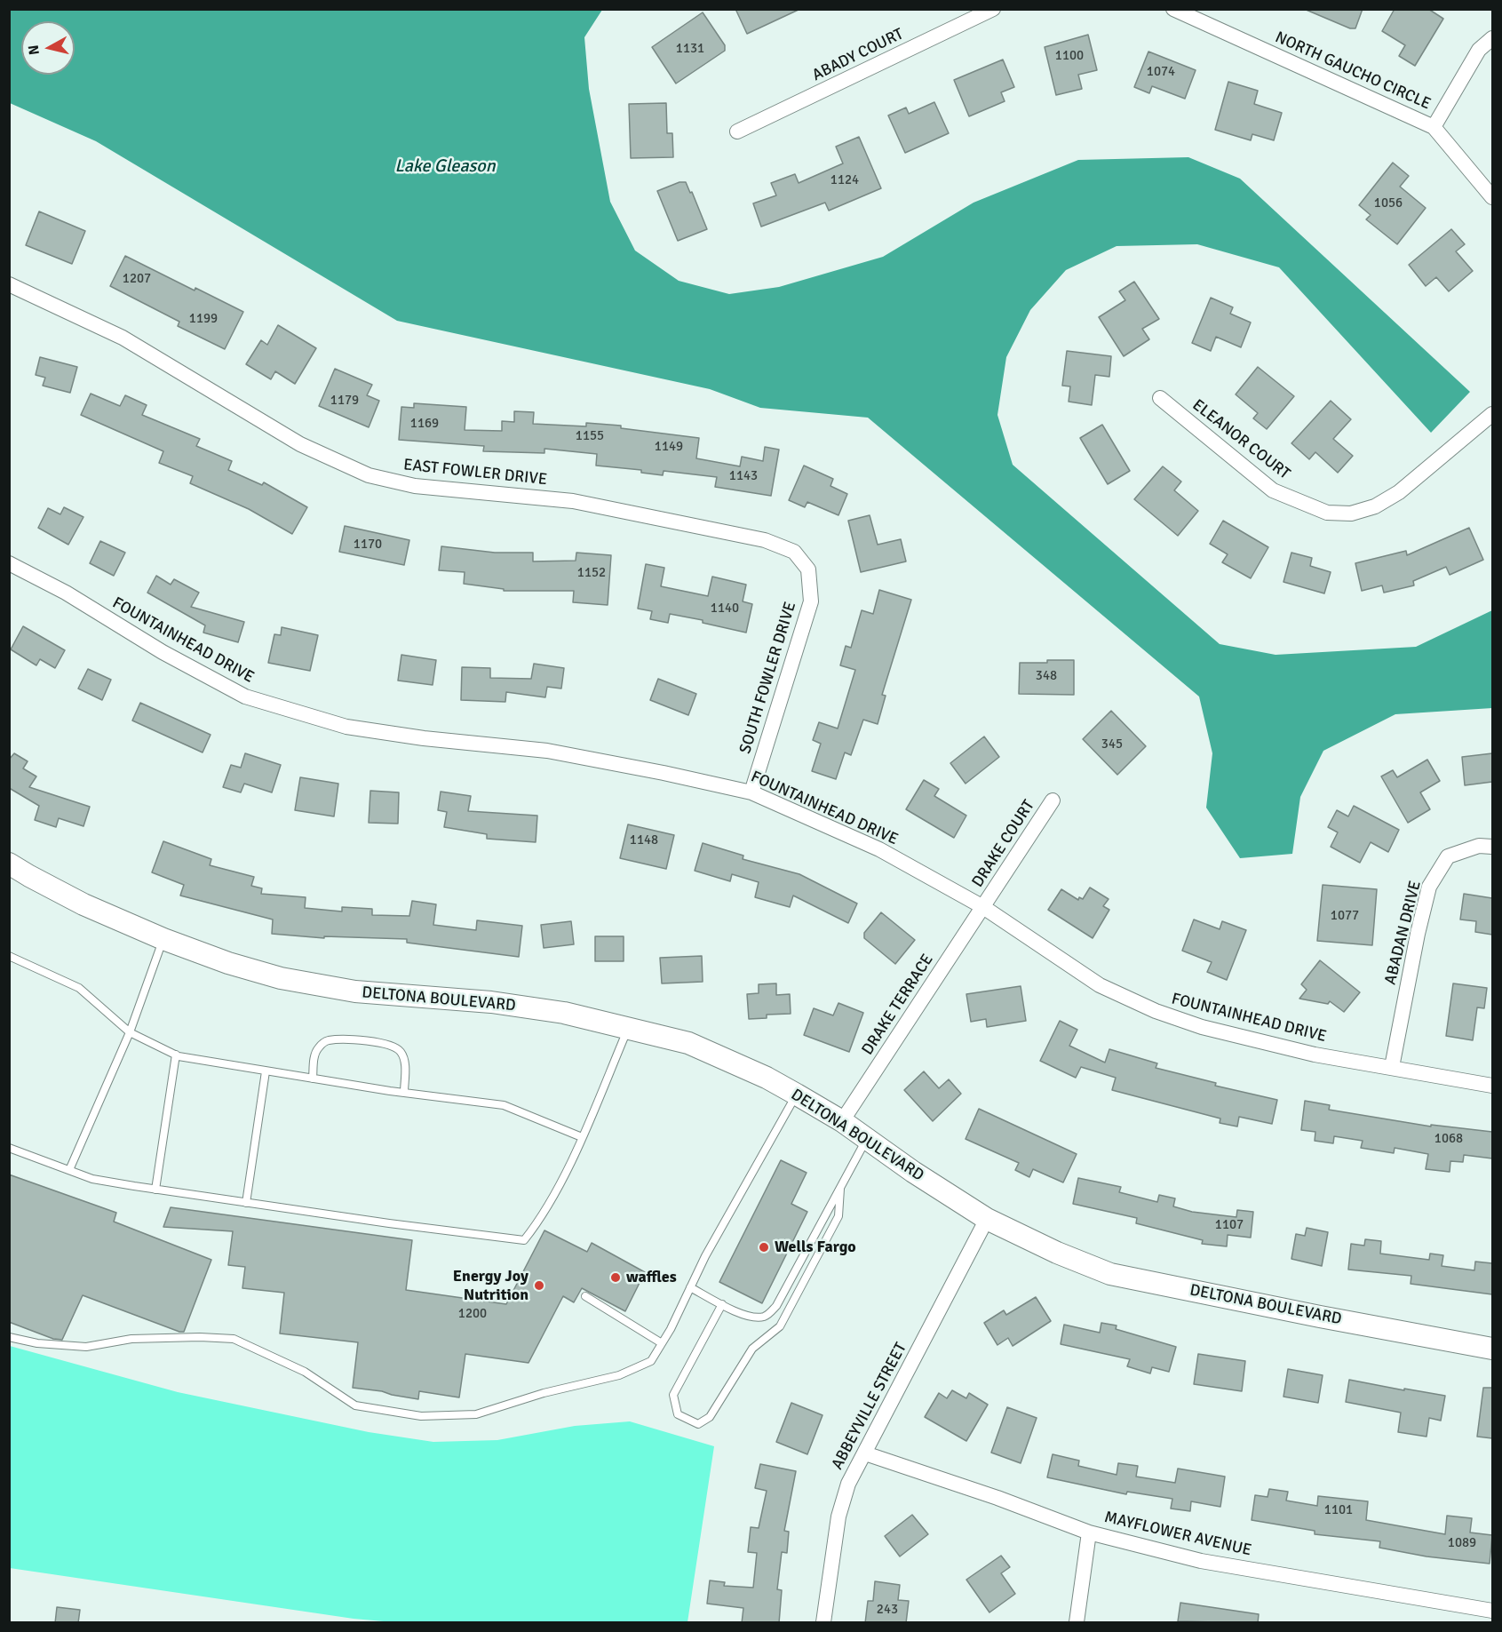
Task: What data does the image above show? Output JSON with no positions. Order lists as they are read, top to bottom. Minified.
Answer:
{"streets":{"street":["ABADY COURT","NORTH GAUCHO CIRCLE","ELEANOR COURT","EAST FOWLER DRIVE","FOUNTAINHEAD DRIVE","SOUTH FOWLER DRIVE","DRAKE COURT","ABADAN DRIVE","DELTONA BOULEVARD","DRAKE TERRACE","ABBEYVILLE STREET","MAYFLOWER AVENUE"]},"crossings":[["EAST FOWLER DRIVE","SOUTH FOWLER DRIVE"],["FOUNTAINHEAD DRIVE","SOUTH FOWLER DRIVE"],["FOUNTAINHEAD DRIVE","DRAKE COURT"],["FOUNTAINHEAD DRIVE","ABADAN DRIVE"],["FOUNTAINHEAD DRIVE","DRAKE TERRACE"],["DRAKE COURT","DRAKE TERRACE"],["DELTONA BOULEVARD","DRAKE TERRACE"],["DELTONA BOULEVARD","ABBEYVILLE STREET"],["ABBEYVILLE STREET","MAYFLOWER AVENUE"]],"water":["Lake Gleason"],"places":["Wells Fargo","waffles","Energy Joy Nutrition"],"house_numbers":["1131","1100","1074","1124","1056","1207","1199","1179","1169","1155","1149","1143","1170","1152","1140","348","345","1148","1077","1068","1107","1200","1101","1089","243"],"north":"left"}
